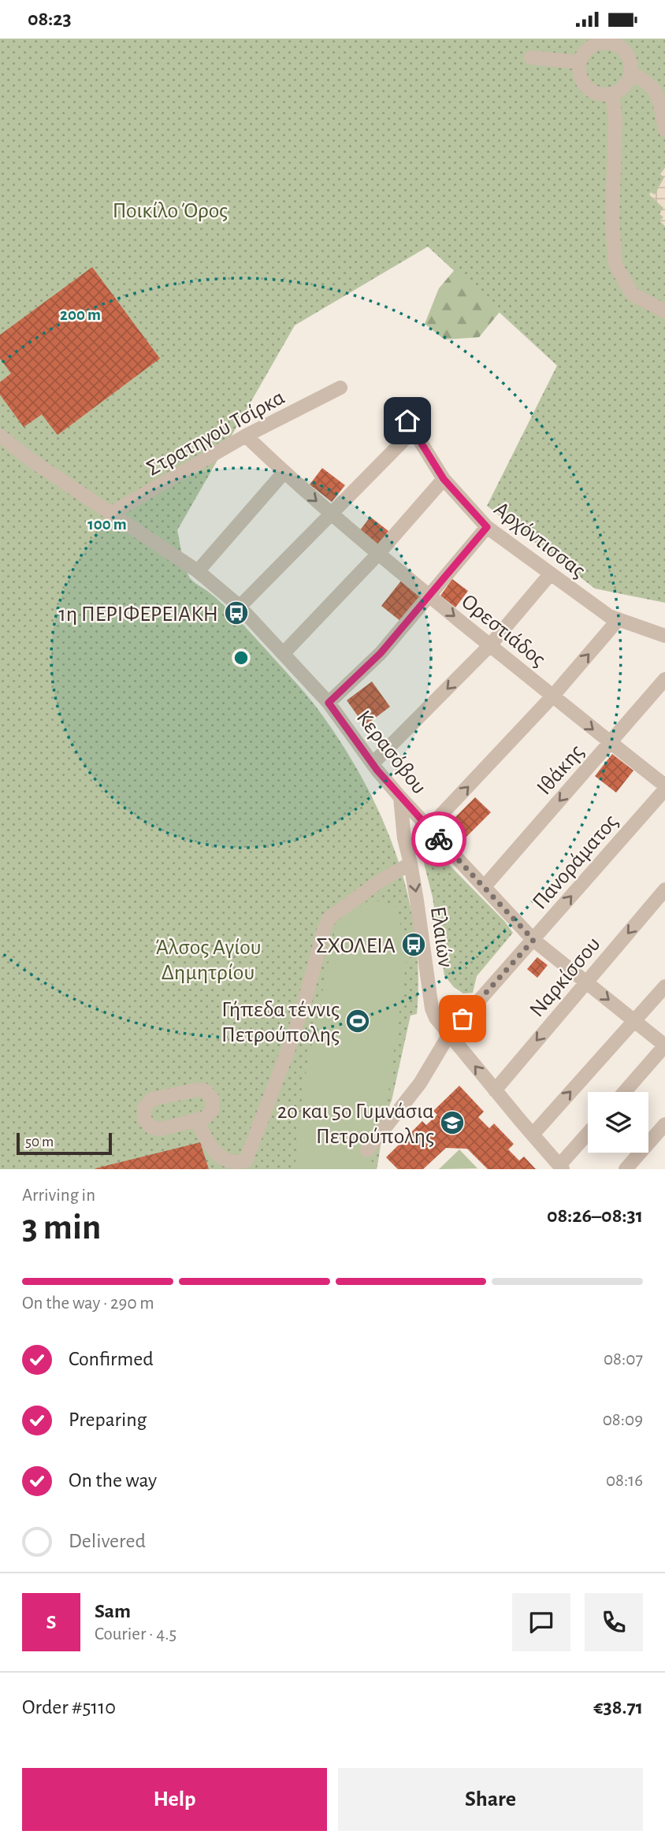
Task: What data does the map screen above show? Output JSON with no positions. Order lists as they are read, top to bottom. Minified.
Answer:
{"streets":{"street":["Στρατηγού Τσίρκα","Αρχόντισσας","Ορεστιάδος","Κερασόβου","Ιθάκης","Πανοράματος","Ελαιών","Ναρκίσσου"]},"crossings":[["Στρατηγού Τσίρκα","Ορεστιάδος"],["Στρατηγού Τσίρκα","Κερασόβου"],["Ορεστιάδος","Ιθάκης"],["Ορεστιάδος","Πανοράματος"],["Κερασόβου","Ιθάκης"],["Κερασόβου","Πανοράματος"],["Κερασόβου","Ελαιών"],["Κερασόβου","Ναρκίσσου"],["Πανοράματος","Ελαιών"],["Ελαιών","Ναρκίσσου"]],"one_way":["Ορεστιάδος","Πανοράματος"],"parks":["Ποικίλο Όρος","Άλσος Αγίου Δημητρίου"],"places":{"bus stop":["1η ΠΕΡΙΦΕΡΕΙΑΚΗ","ΣΧΟΛΕΙΑ"],"sports":["Γήπεδα τέννις Πετρούπολης"],"school or university":["2ο και 5ο Γυμνάσια Πετρούπολης"]},"scale_bar":"50 m","page":{"status":"08:23","scale":"50 m","heading":["3 min","Arriving in","08:26–08:31"],"panel":["Sam","Courier · 4.5","Order #5110","€38.71"],"bar":"On the way · 290 m","list":[["Confirmed","08:07"],["Preparing","08:09"],["On the way","08:16"],"Delivered"],"round":"S","buttons":["Help","Share"]},"rings":["200 m","100 m"]}
